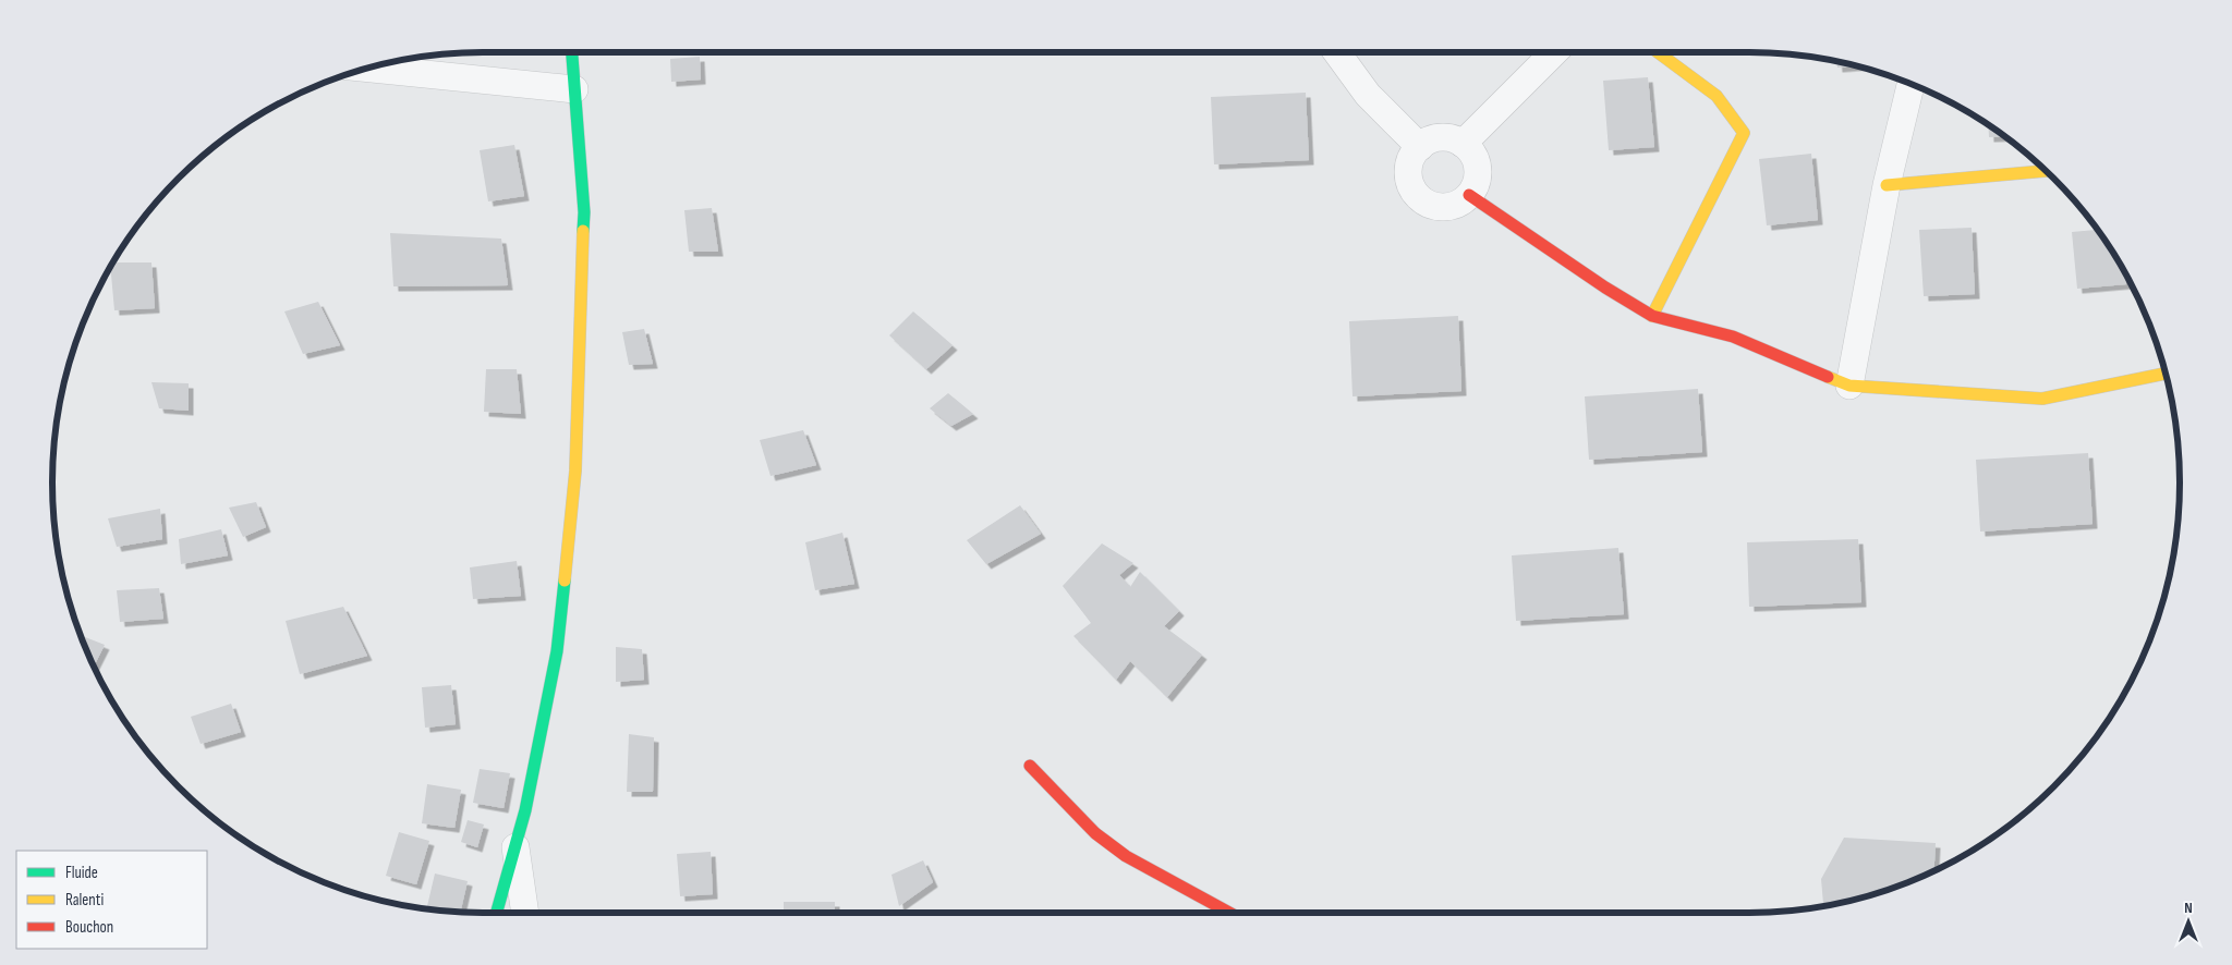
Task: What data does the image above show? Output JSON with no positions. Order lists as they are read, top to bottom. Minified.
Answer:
{"legend":["Fluide","Ralenti","Bouchon"],"north":"top"}
